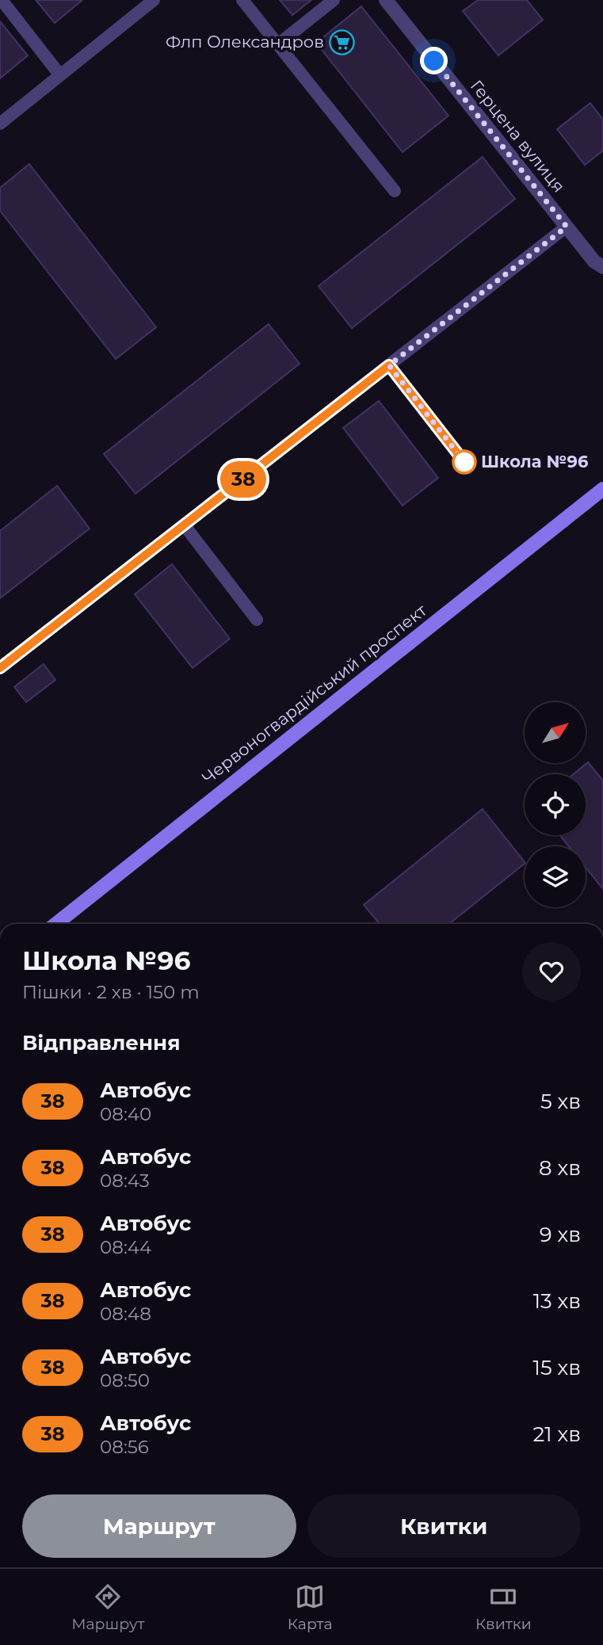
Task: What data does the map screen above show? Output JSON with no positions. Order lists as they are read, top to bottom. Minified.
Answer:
{"streets":{"main road":["Червоногвардійський проспект"],"street":["Герцена вулиця"]},"places":{"supermarket":["Флп Олександров"],"other":["Школа №96"]},"lines":["bus line 38"],"north":"top right","page":{"on_map":"38","heading":[["Школа №96","Пішки · 2 хв · 150 m"],"Відправлення"],"list":[{"mark":"38","name":"Автобус","note":"08:40","value":"5 хв"},{"mark":"38","name":"Автобус","note":"08:43","value":"8 хв"},{"mark":"38","name":"Автобус","note":"08:44","value":"9 хв"},{"mark":"38","name":"Автобус","note":"08:48","value":"13 хв"},{"mark":"38","name":"Автобус","note":"08:50","value":"15 хв"},{"mark":"38","name":"Автобус","note":"08:56","value":"21 хв"}],"buttons":["Маршрут","Квитки"],"tabs":["Маршрут","Карта","Квитки"]}}
